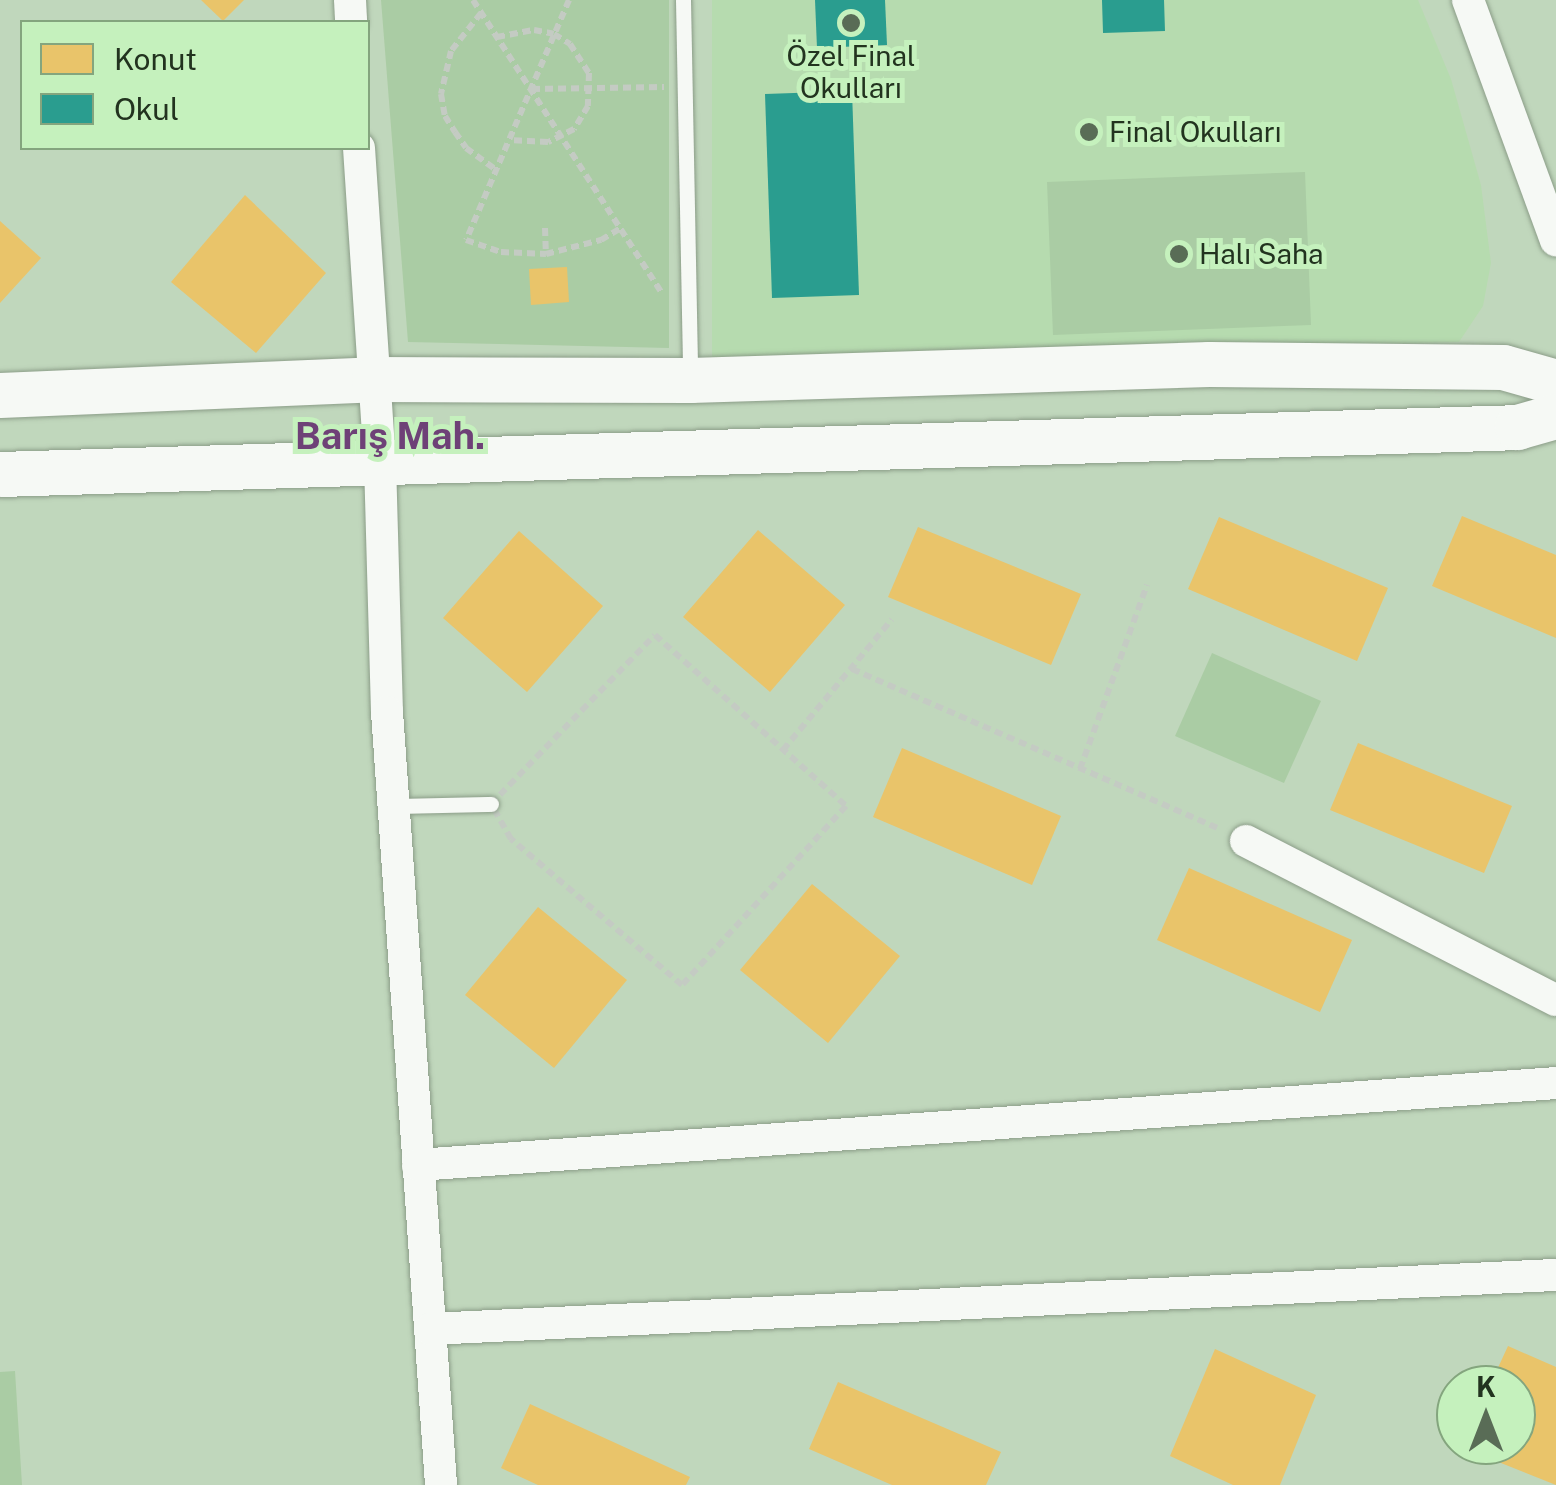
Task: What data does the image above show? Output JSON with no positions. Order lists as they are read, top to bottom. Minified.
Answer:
{"districts":["Barış Mah."],"places":["Özel Final Okulları","Final Okulları","Halı Saha"],"legend":["Konut","Okul"],"north":"top"}
